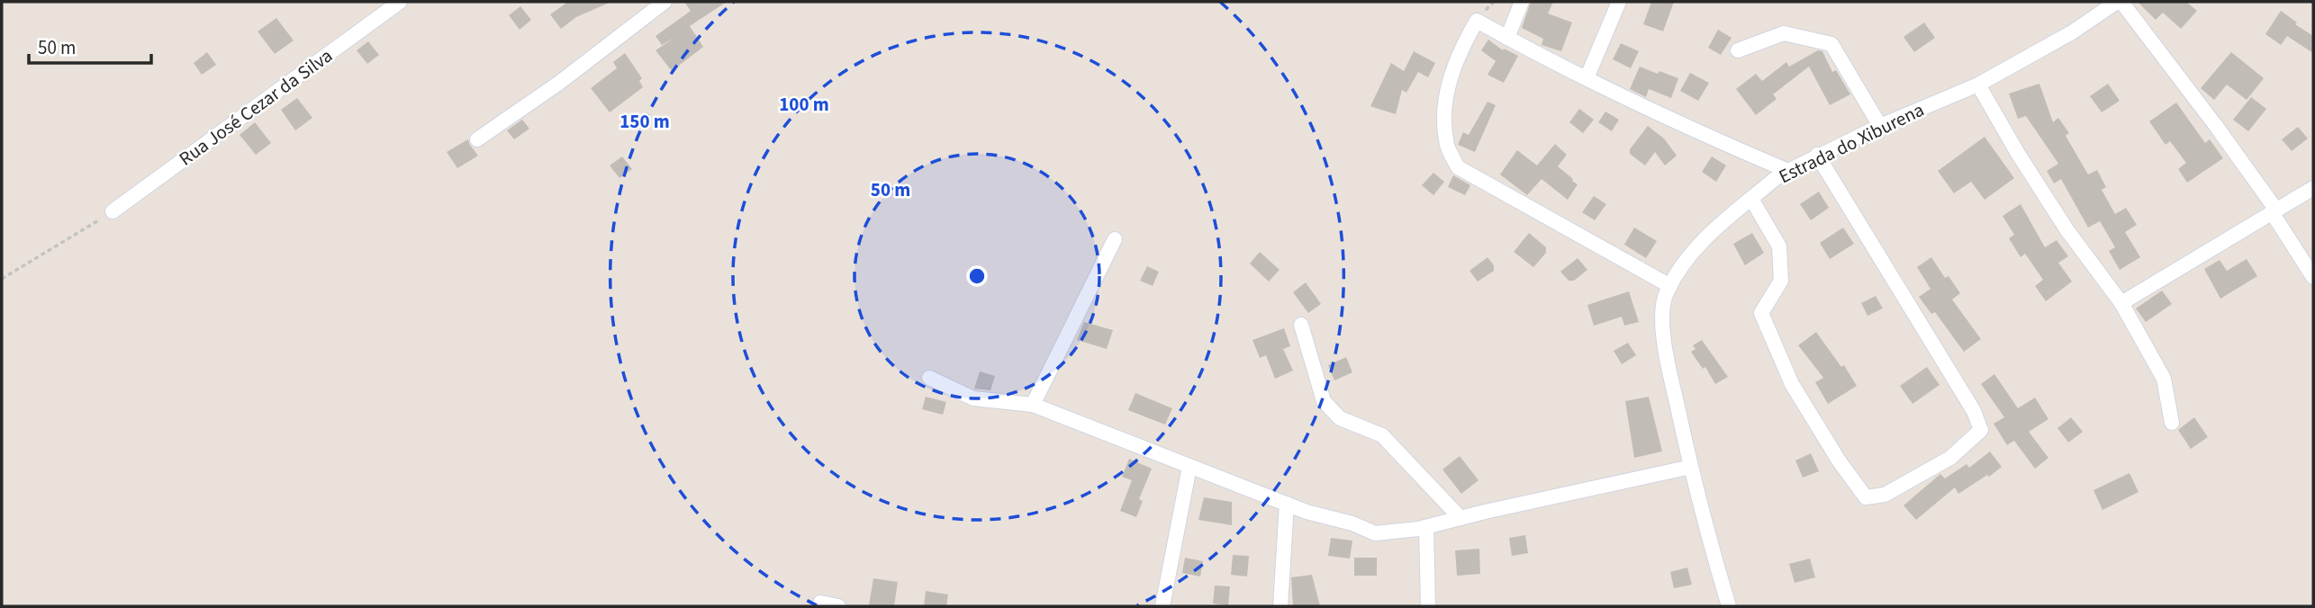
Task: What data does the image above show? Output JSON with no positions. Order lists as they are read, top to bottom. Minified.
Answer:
{"streets":{"street":["Rua José Cezar da Silva","Estrada do Xiburena"]},"scale_bar":"50 m","rings":["100 m","150 m","50 m"]}
